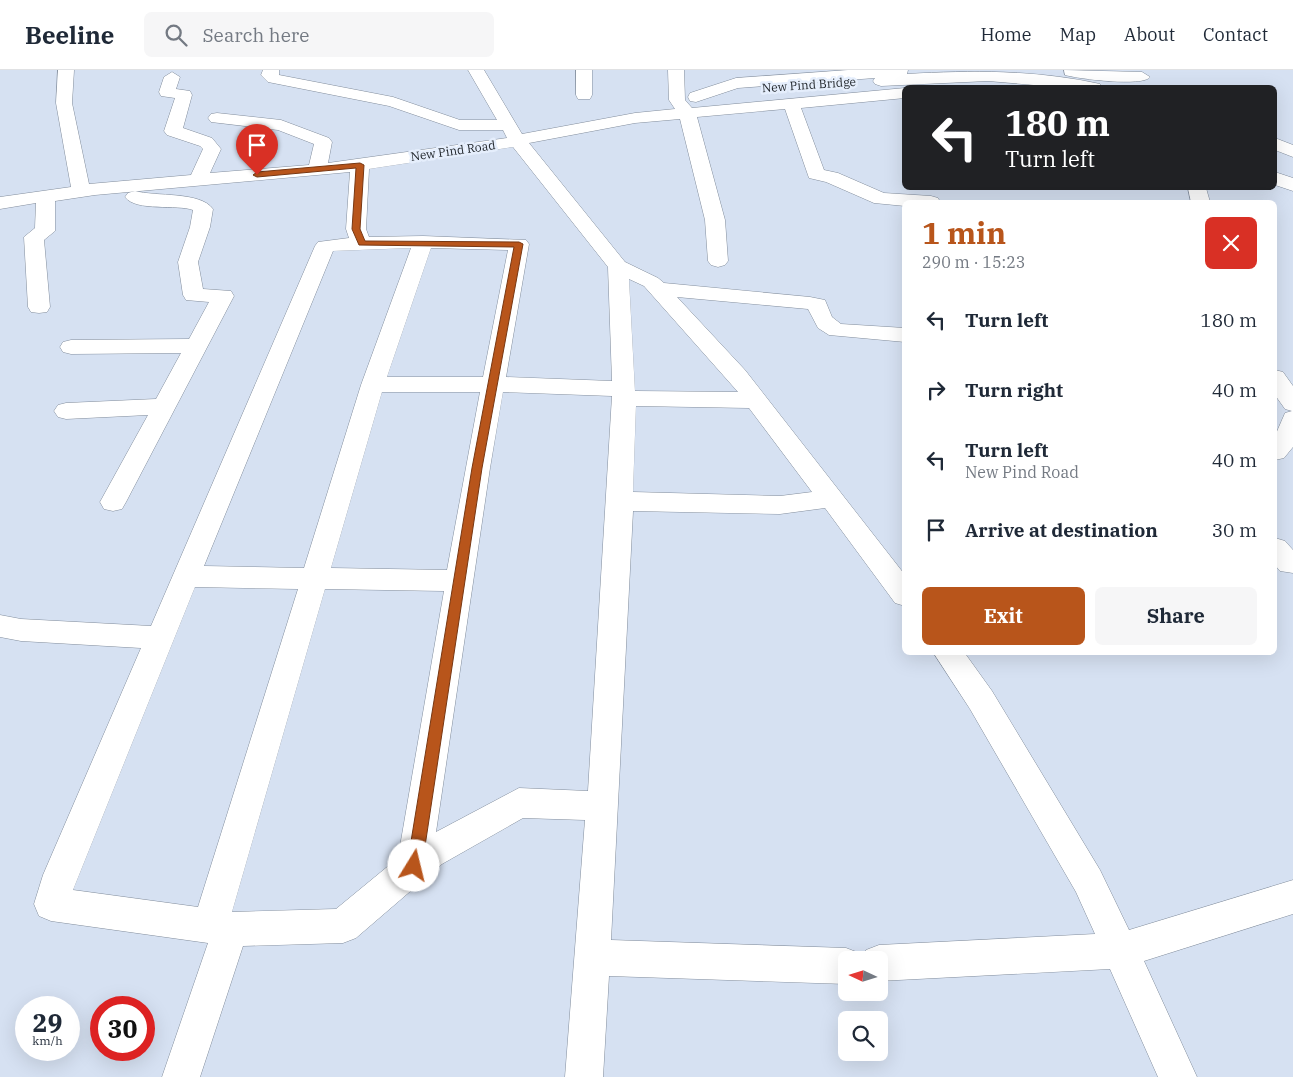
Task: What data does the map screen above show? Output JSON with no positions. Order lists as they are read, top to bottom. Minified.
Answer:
{"streets":{"street":["New Pind Bridge","New Pind Road"]},"crossings":[["New Pind Bridge","New Pind Road"]],"north":"left","page":{"header":"Beeline","search":"Search here","nav":["Home","Map","About","Contact"],"turn":["180 m","Turn left"],"heading":["1 min","290 m · 15:23"],"list":[{"name":"Turn left","value":"180 m"},{"name":"Turn right","value":"40 m"},{"name":"Turn left","note":"New Pind Road","value":"40 m"},{"name":"Arrive at destination","value":"30 m"}],"buttons":["Exit","Share"],"speed":"29 km/h","limit":"30"}}
